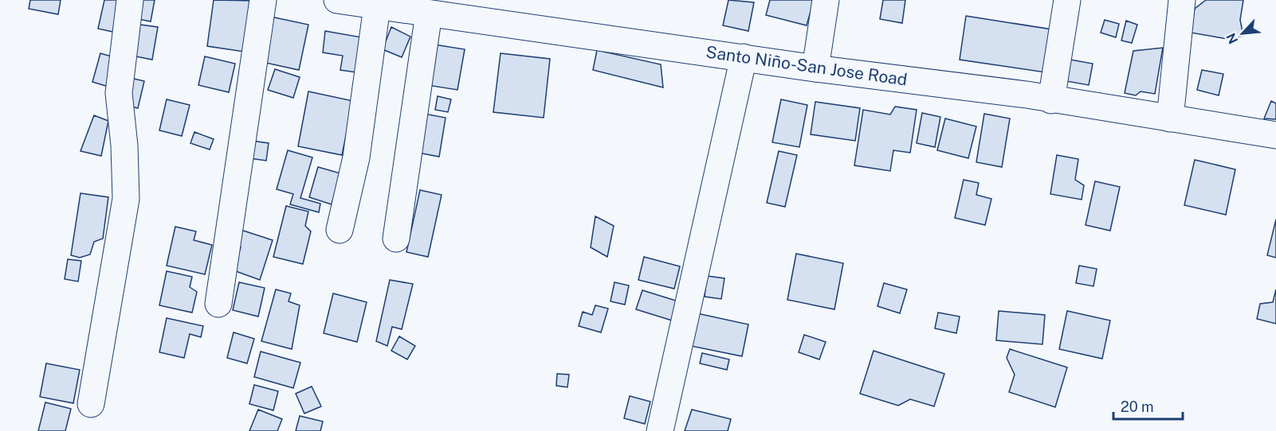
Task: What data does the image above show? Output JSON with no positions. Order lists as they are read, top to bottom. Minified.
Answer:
{"streets":{"street":["Santo Niño-San Jose Road"]},"scale_bar":"20 m","north":"bottom left"}
